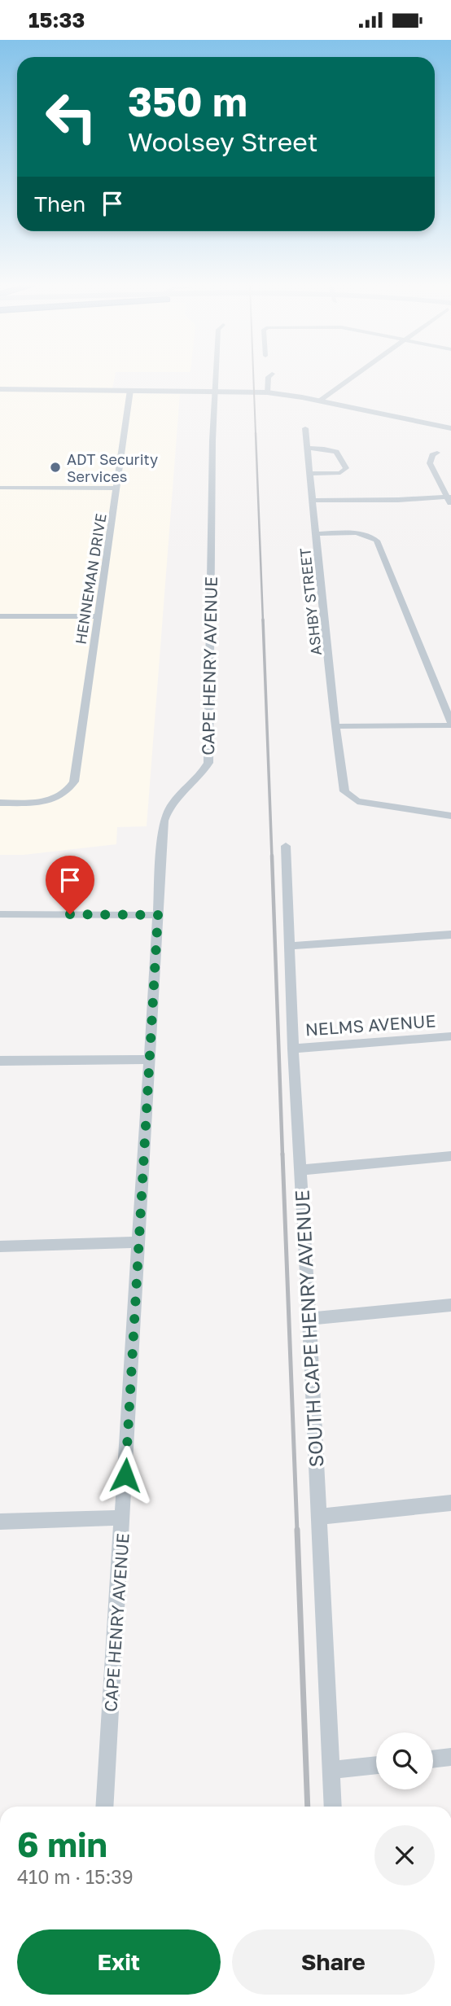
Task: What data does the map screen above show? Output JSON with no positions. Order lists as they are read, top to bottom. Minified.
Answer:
{"streets":{"street":["HENNEMAN DRIVE","ASHBY STREET","CAPE HENRY AVENUE","NELMS AVENUE","SOUTH CAPE HENRY AVENUE"]},"crossings":[["NELMS AVENUE","SOUTH CAPE HENRY AVENUE"]],"places":["ADT Security Services"],"page":{"status":"15:33","turn":["350 m","Woolsey Street"],"then":"Then","heading":["6 min","410 m · 15:39"],"buttons":["Exit","Share"]}}
